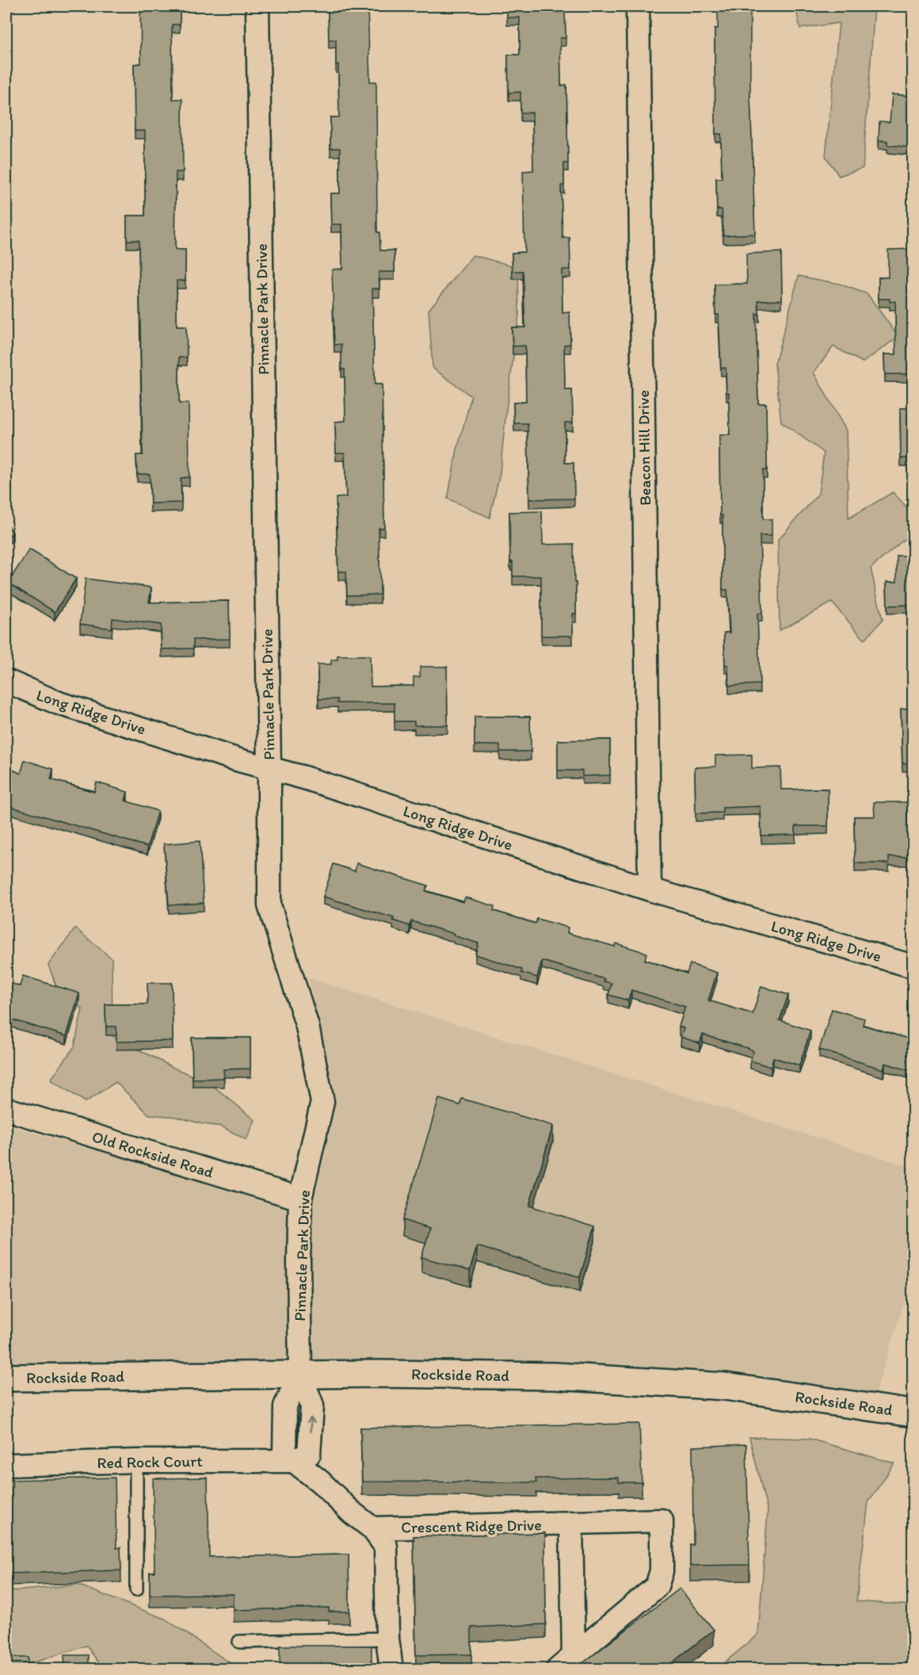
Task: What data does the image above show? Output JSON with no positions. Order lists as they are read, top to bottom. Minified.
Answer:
{"streets":{"main road":["Rockside Road"],"street":["Pinnacle Park Drive","Beacon Hill Drive","Long Ridge Drive","Old Rockside Road","Red Rock Court","Crescent Ridge Drive"]},"crossings":[["Pinnacle Park Drive","Long Ridge Drive"],["Pinnacle Park Drive","Old Rockside Road"],["Pinnacle Park Drive","Rockside Road"],["Beacon Hill Drive","Long Ridge Drive"],["Red Rock Court","Crescent Ridge Drive"]]}
